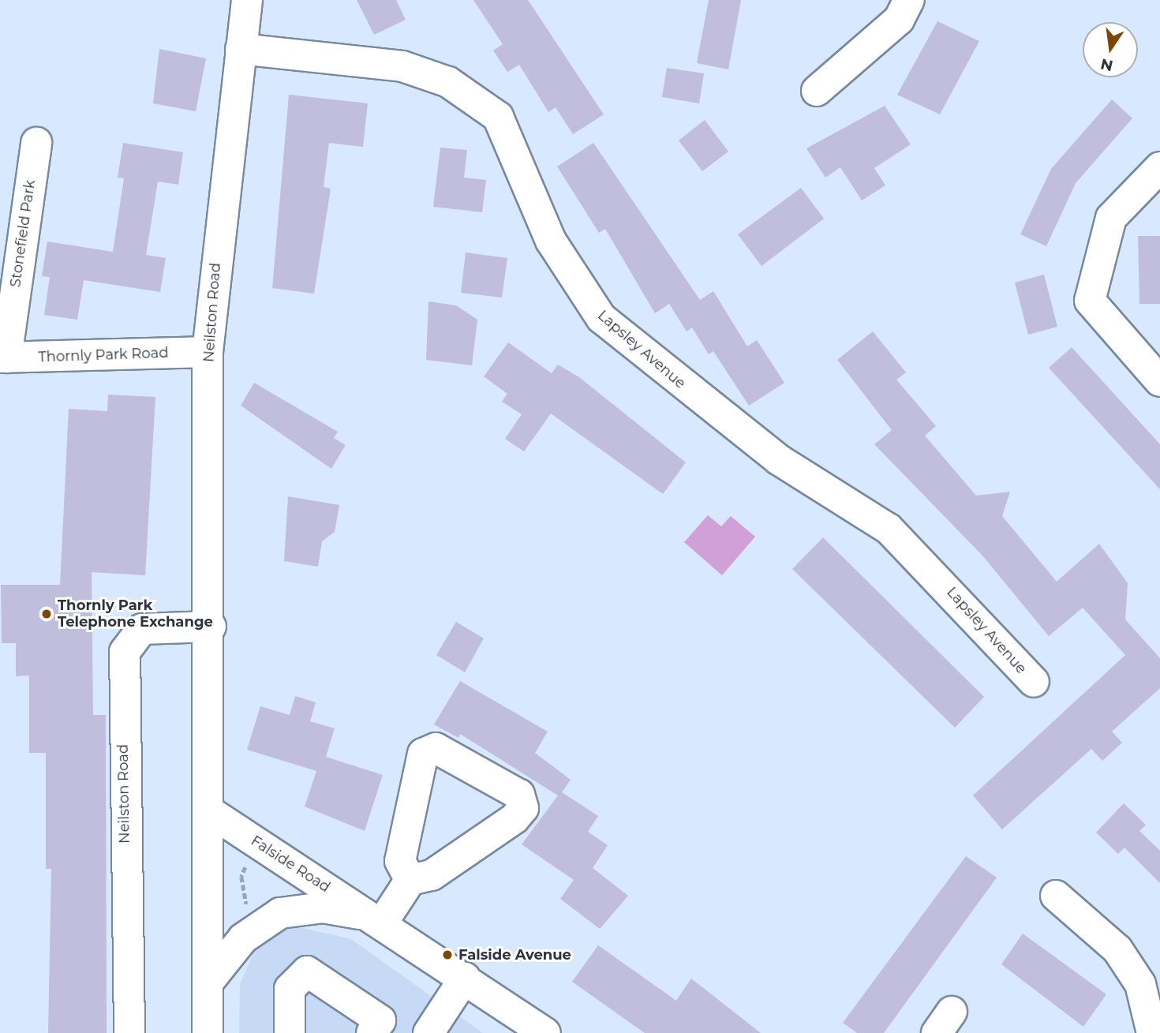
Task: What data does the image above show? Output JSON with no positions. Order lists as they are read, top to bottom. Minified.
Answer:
{"streets":{"street":["Stonefield Park","Neilston Road","Lapsley Avenue","Thornly Park Road","Falside Road"]},"crossings":[["Stonefield Park","Thornly Park Road"],["Neilston Road","Lapsley Avenue"],["Neilston Road","Thornly Park Road"],["Neilston Road","Falside Road"]],"places":["Thornly Park Telephone Exchange","Falside Avenue"],"north":"bottom"}
